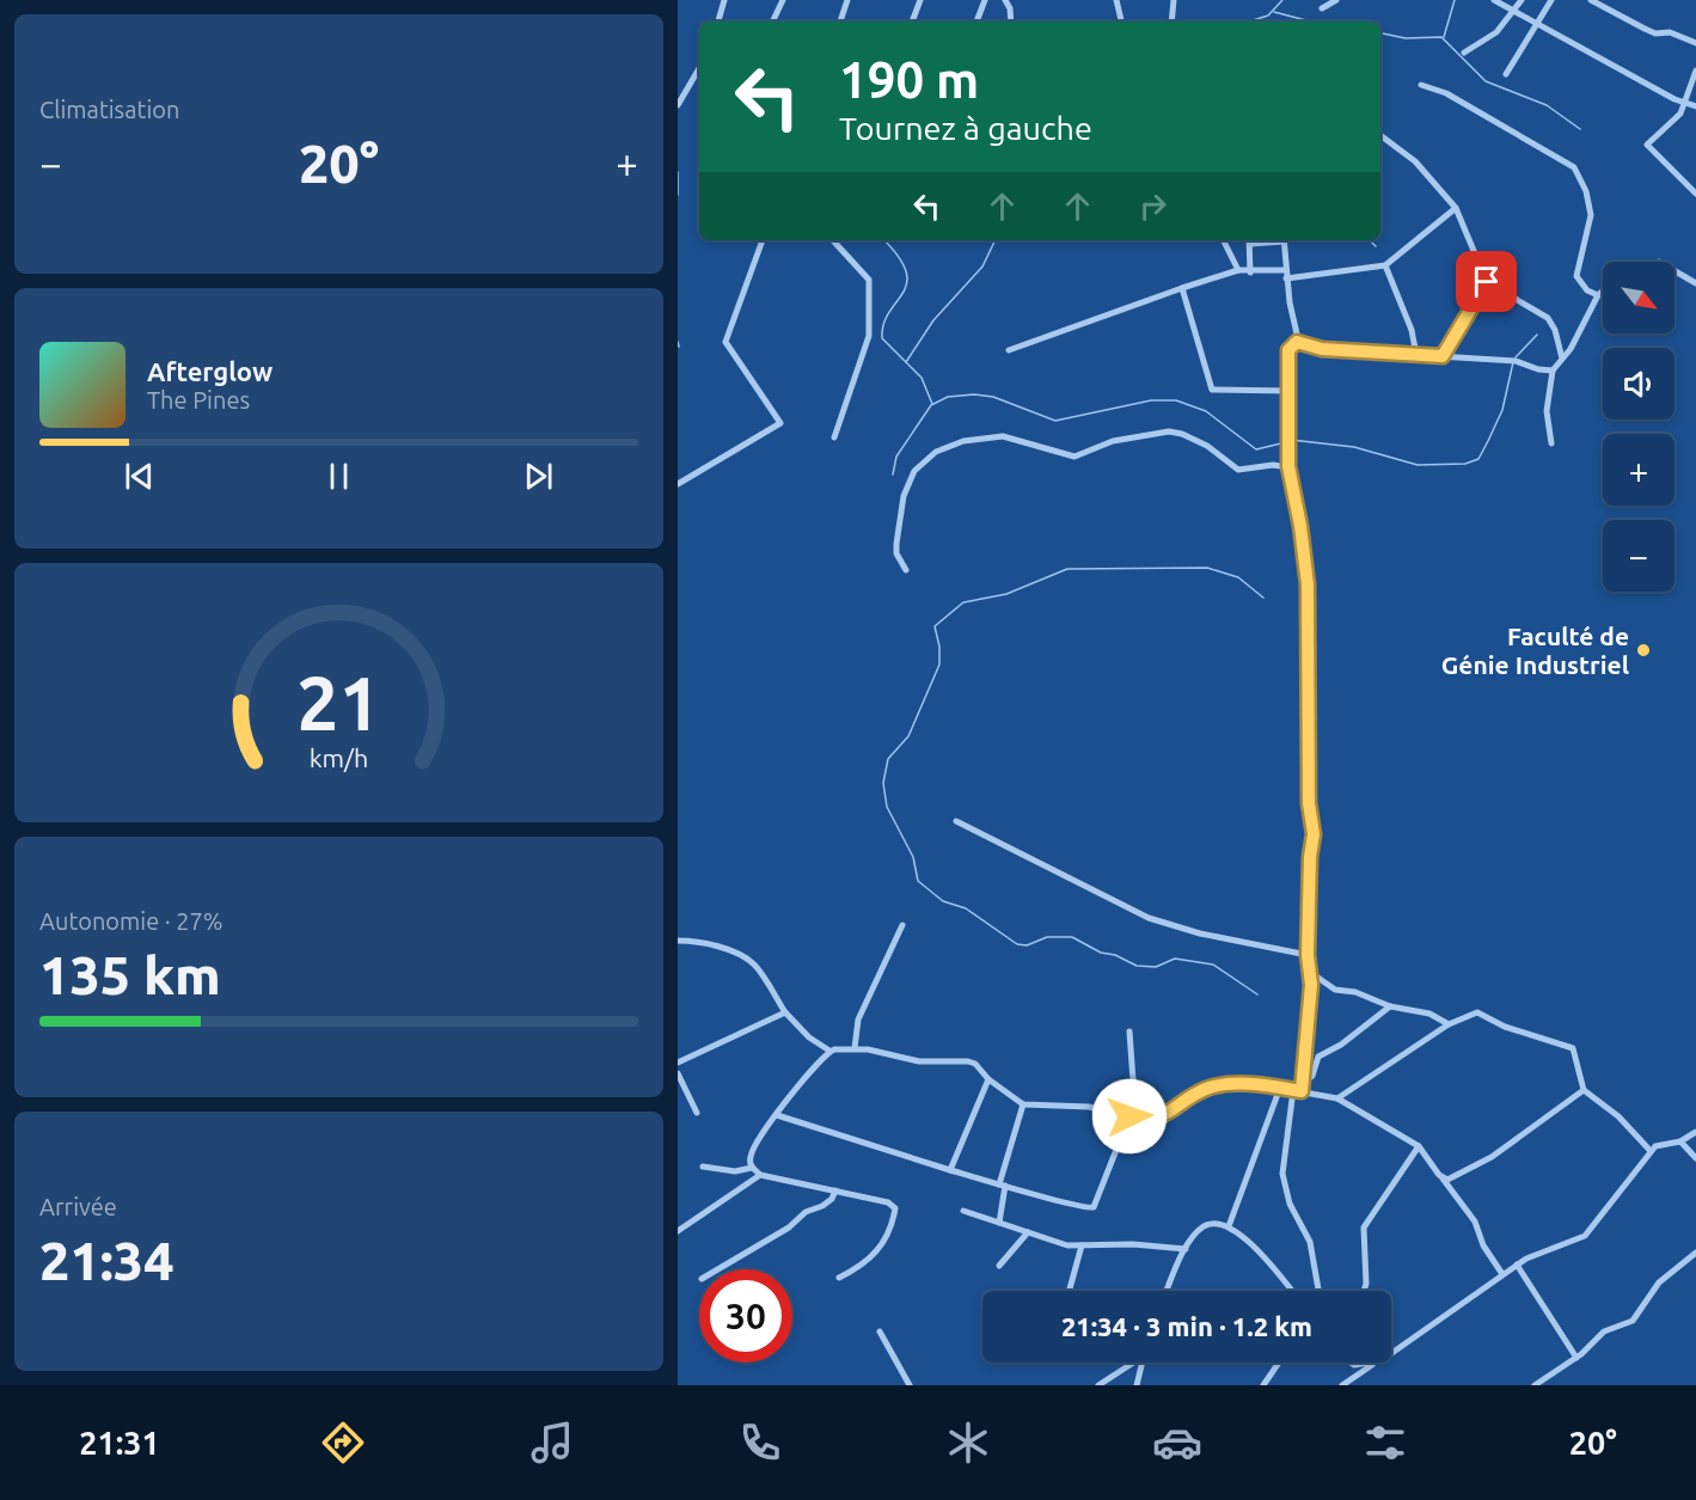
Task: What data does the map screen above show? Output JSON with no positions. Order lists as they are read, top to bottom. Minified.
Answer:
{"places":["Faculté de Génie Industriel"],"north":"bottom right","page":{"tile":["Climatisation",["Autonomie · 27%","135 km"],["Arrivée","21:34"]],"turn":["190 m","Tournez à gauche"],"heat":["−","20°","+"],"map_buttons":["+","−"],"song":["Afterglow","The Pines"],"limit":"30","trip":"21:34 · 3 min · 1.2 km","tabs":["21:31","20°"],"gauge":["21","km/h"]}}
